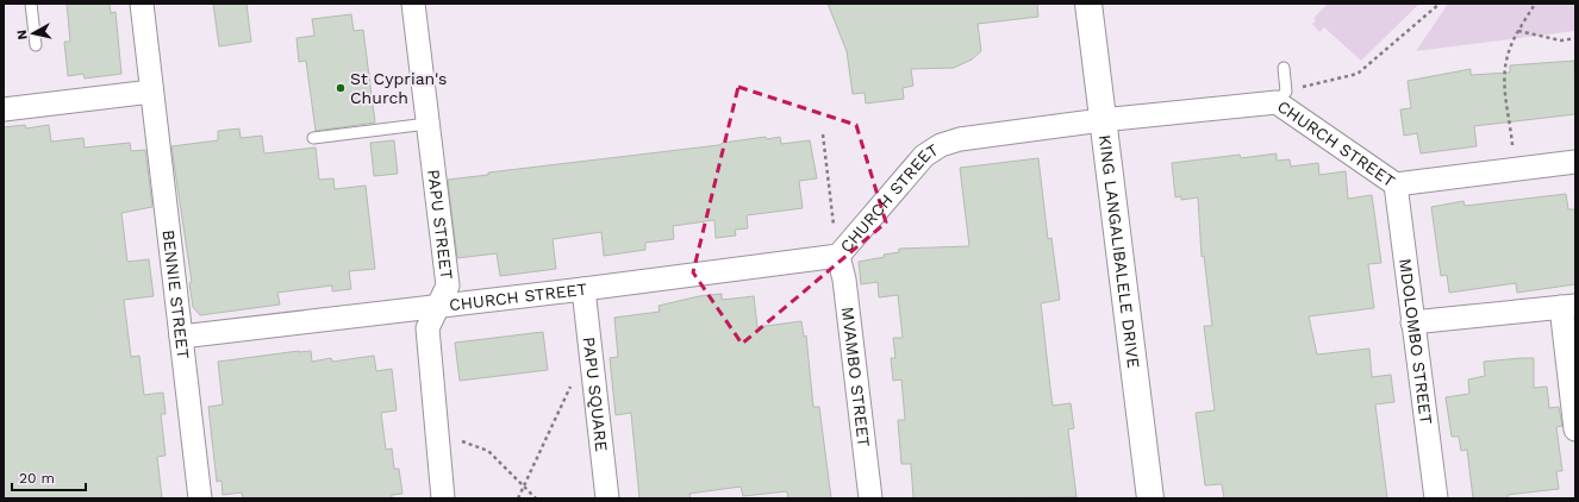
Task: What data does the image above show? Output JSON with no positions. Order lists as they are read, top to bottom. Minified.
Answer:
{"streets":{"street":["CHURCH STREET","PAPU STREET","KING LANGALIBALELE DRIVE","BENNIE STREET","MDOLOMBO STREET","MVAMBO STREET","PAPU SQUARE"]},"crossings":[["CHURCH STREET","PAPU STREET"],["CHURCH STREET","KING LANGALIBALELE DRIVE"],["CHURCH STREET","BENNIE STREET"],["CHURCH STREET","MDOLOMBO STREET"],["CHURCH STREET","MVAMBO STREET"],["CHURCH STREET","PAPU SQUARE"]],"places":["St Cyprian's Church"],"scale_bar":"20 m","north":"left"}
